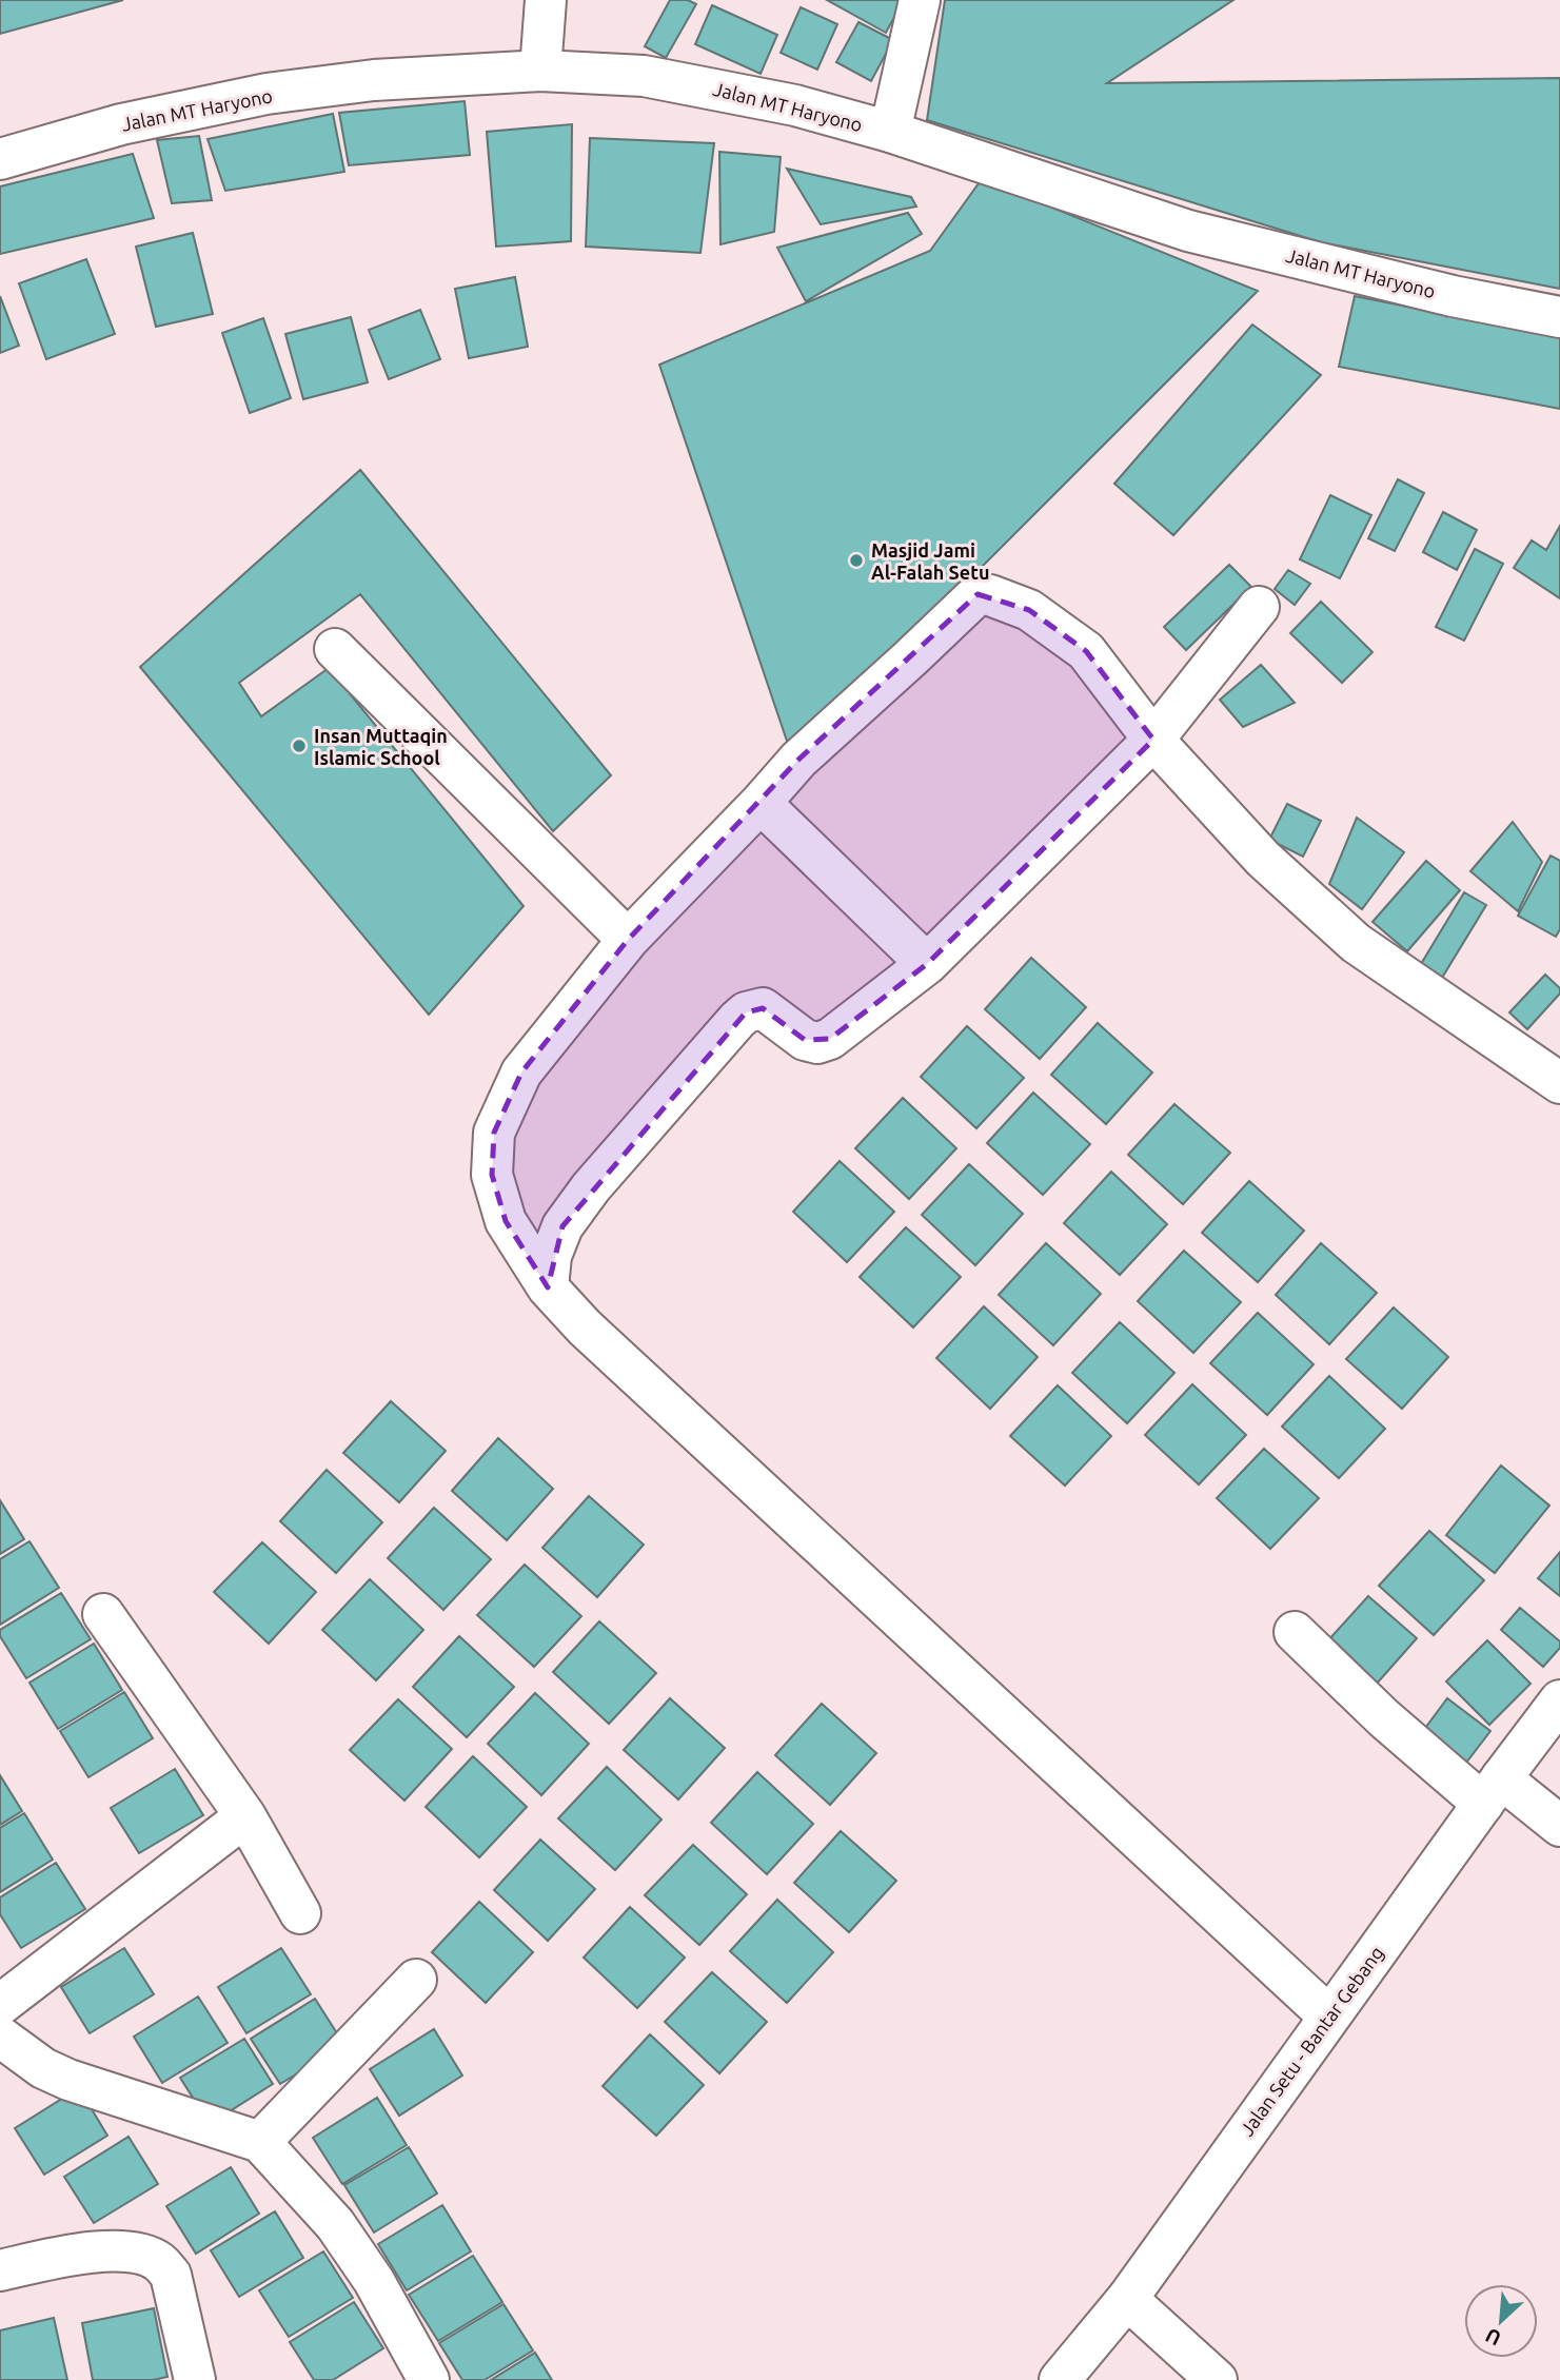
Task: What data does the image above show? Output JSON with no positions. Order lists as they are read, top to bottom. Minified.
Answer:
{"streets":{"street":["Jalan MT Haryono","Jalan Setu - Bantar Gebang"]},"places":["Masjid Jami Al-Falah Setu","Insan Muttaqin Islamic School"],"north":"bottom left"}
